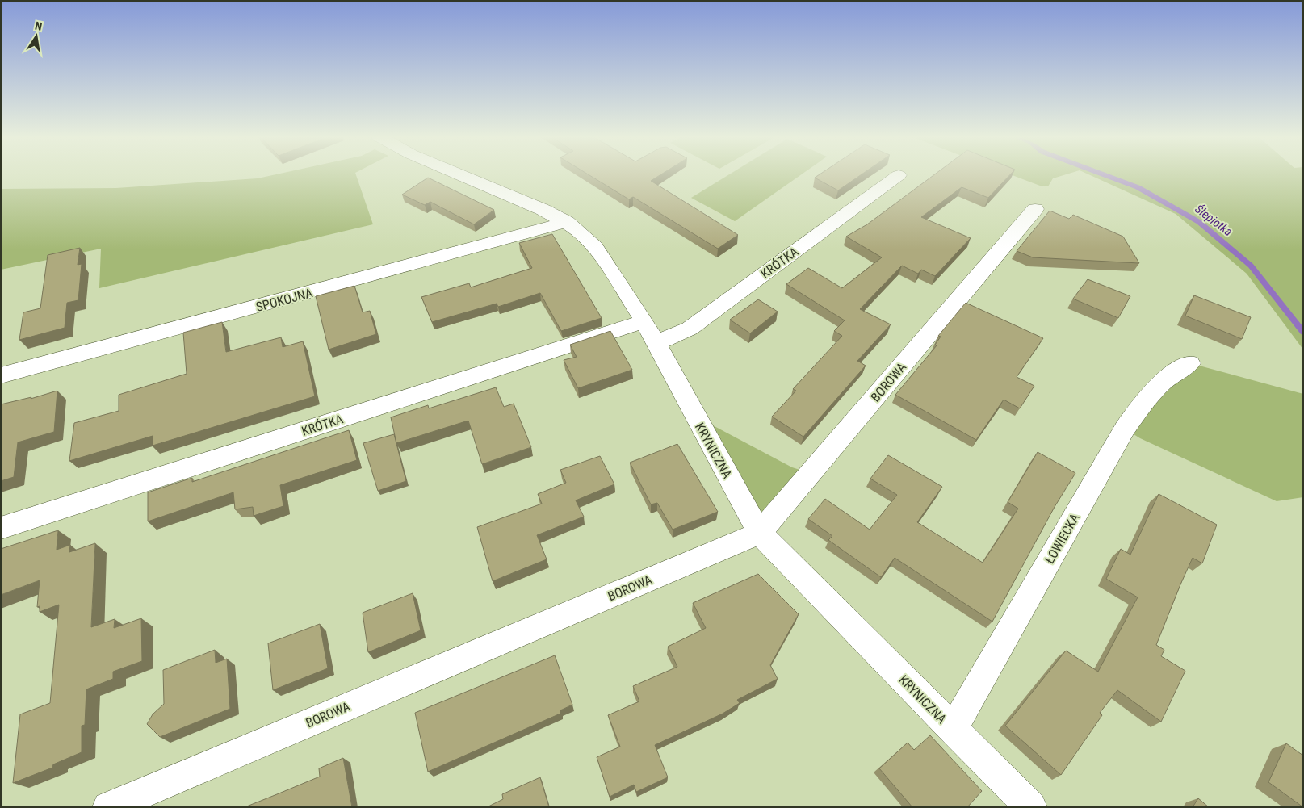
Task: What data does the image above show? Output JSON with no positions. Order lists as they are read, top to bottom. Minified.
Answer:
{"streets":{"street":["KRÓTKA","SPOKOJNA","BOROWA","KRYNICZNA","ŁOWIECKA"]},"crossings":[["KRÓTKA","KRYNICZNA"],["SPOKOJNA","KRYNICZNA"],["BOROWA","KRYNICZNA"],["KRYNICZNA","ŁOWIECKA"]],"water":["Ślepiotka"],"north":"top"}
